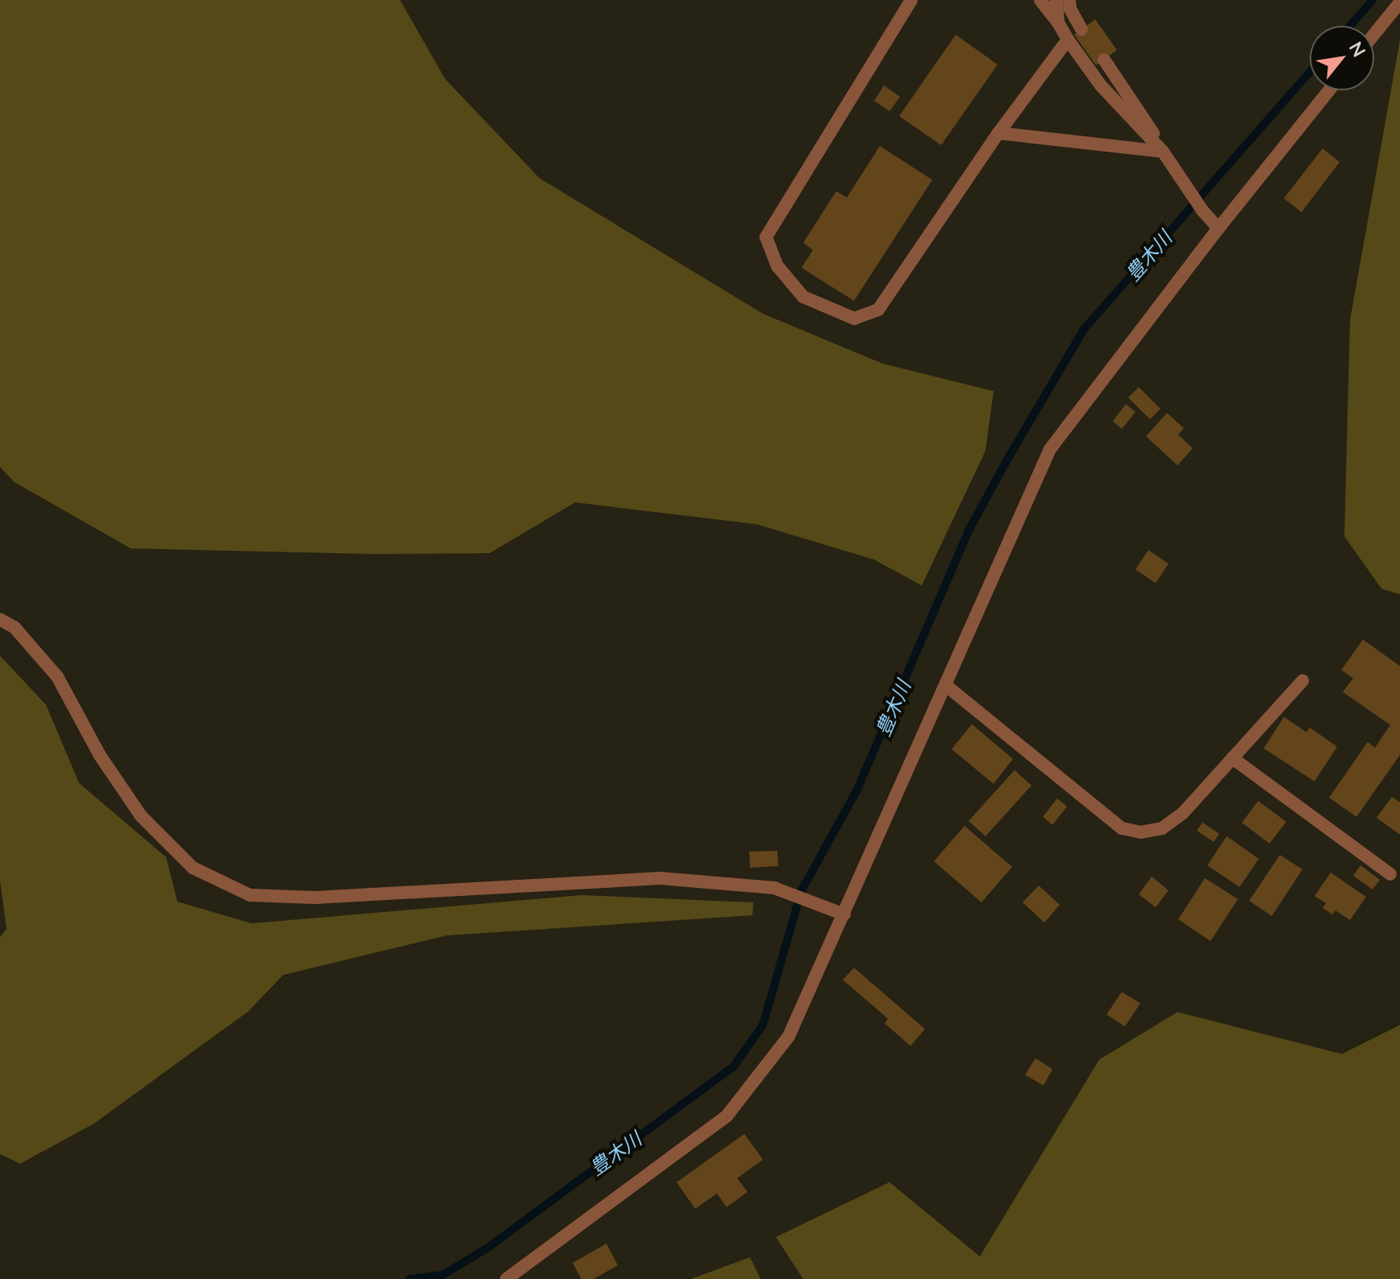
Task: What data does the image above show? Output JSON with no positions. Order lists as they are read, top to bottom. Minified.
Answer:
{"water":["豊木川"],"north":"top right"}
